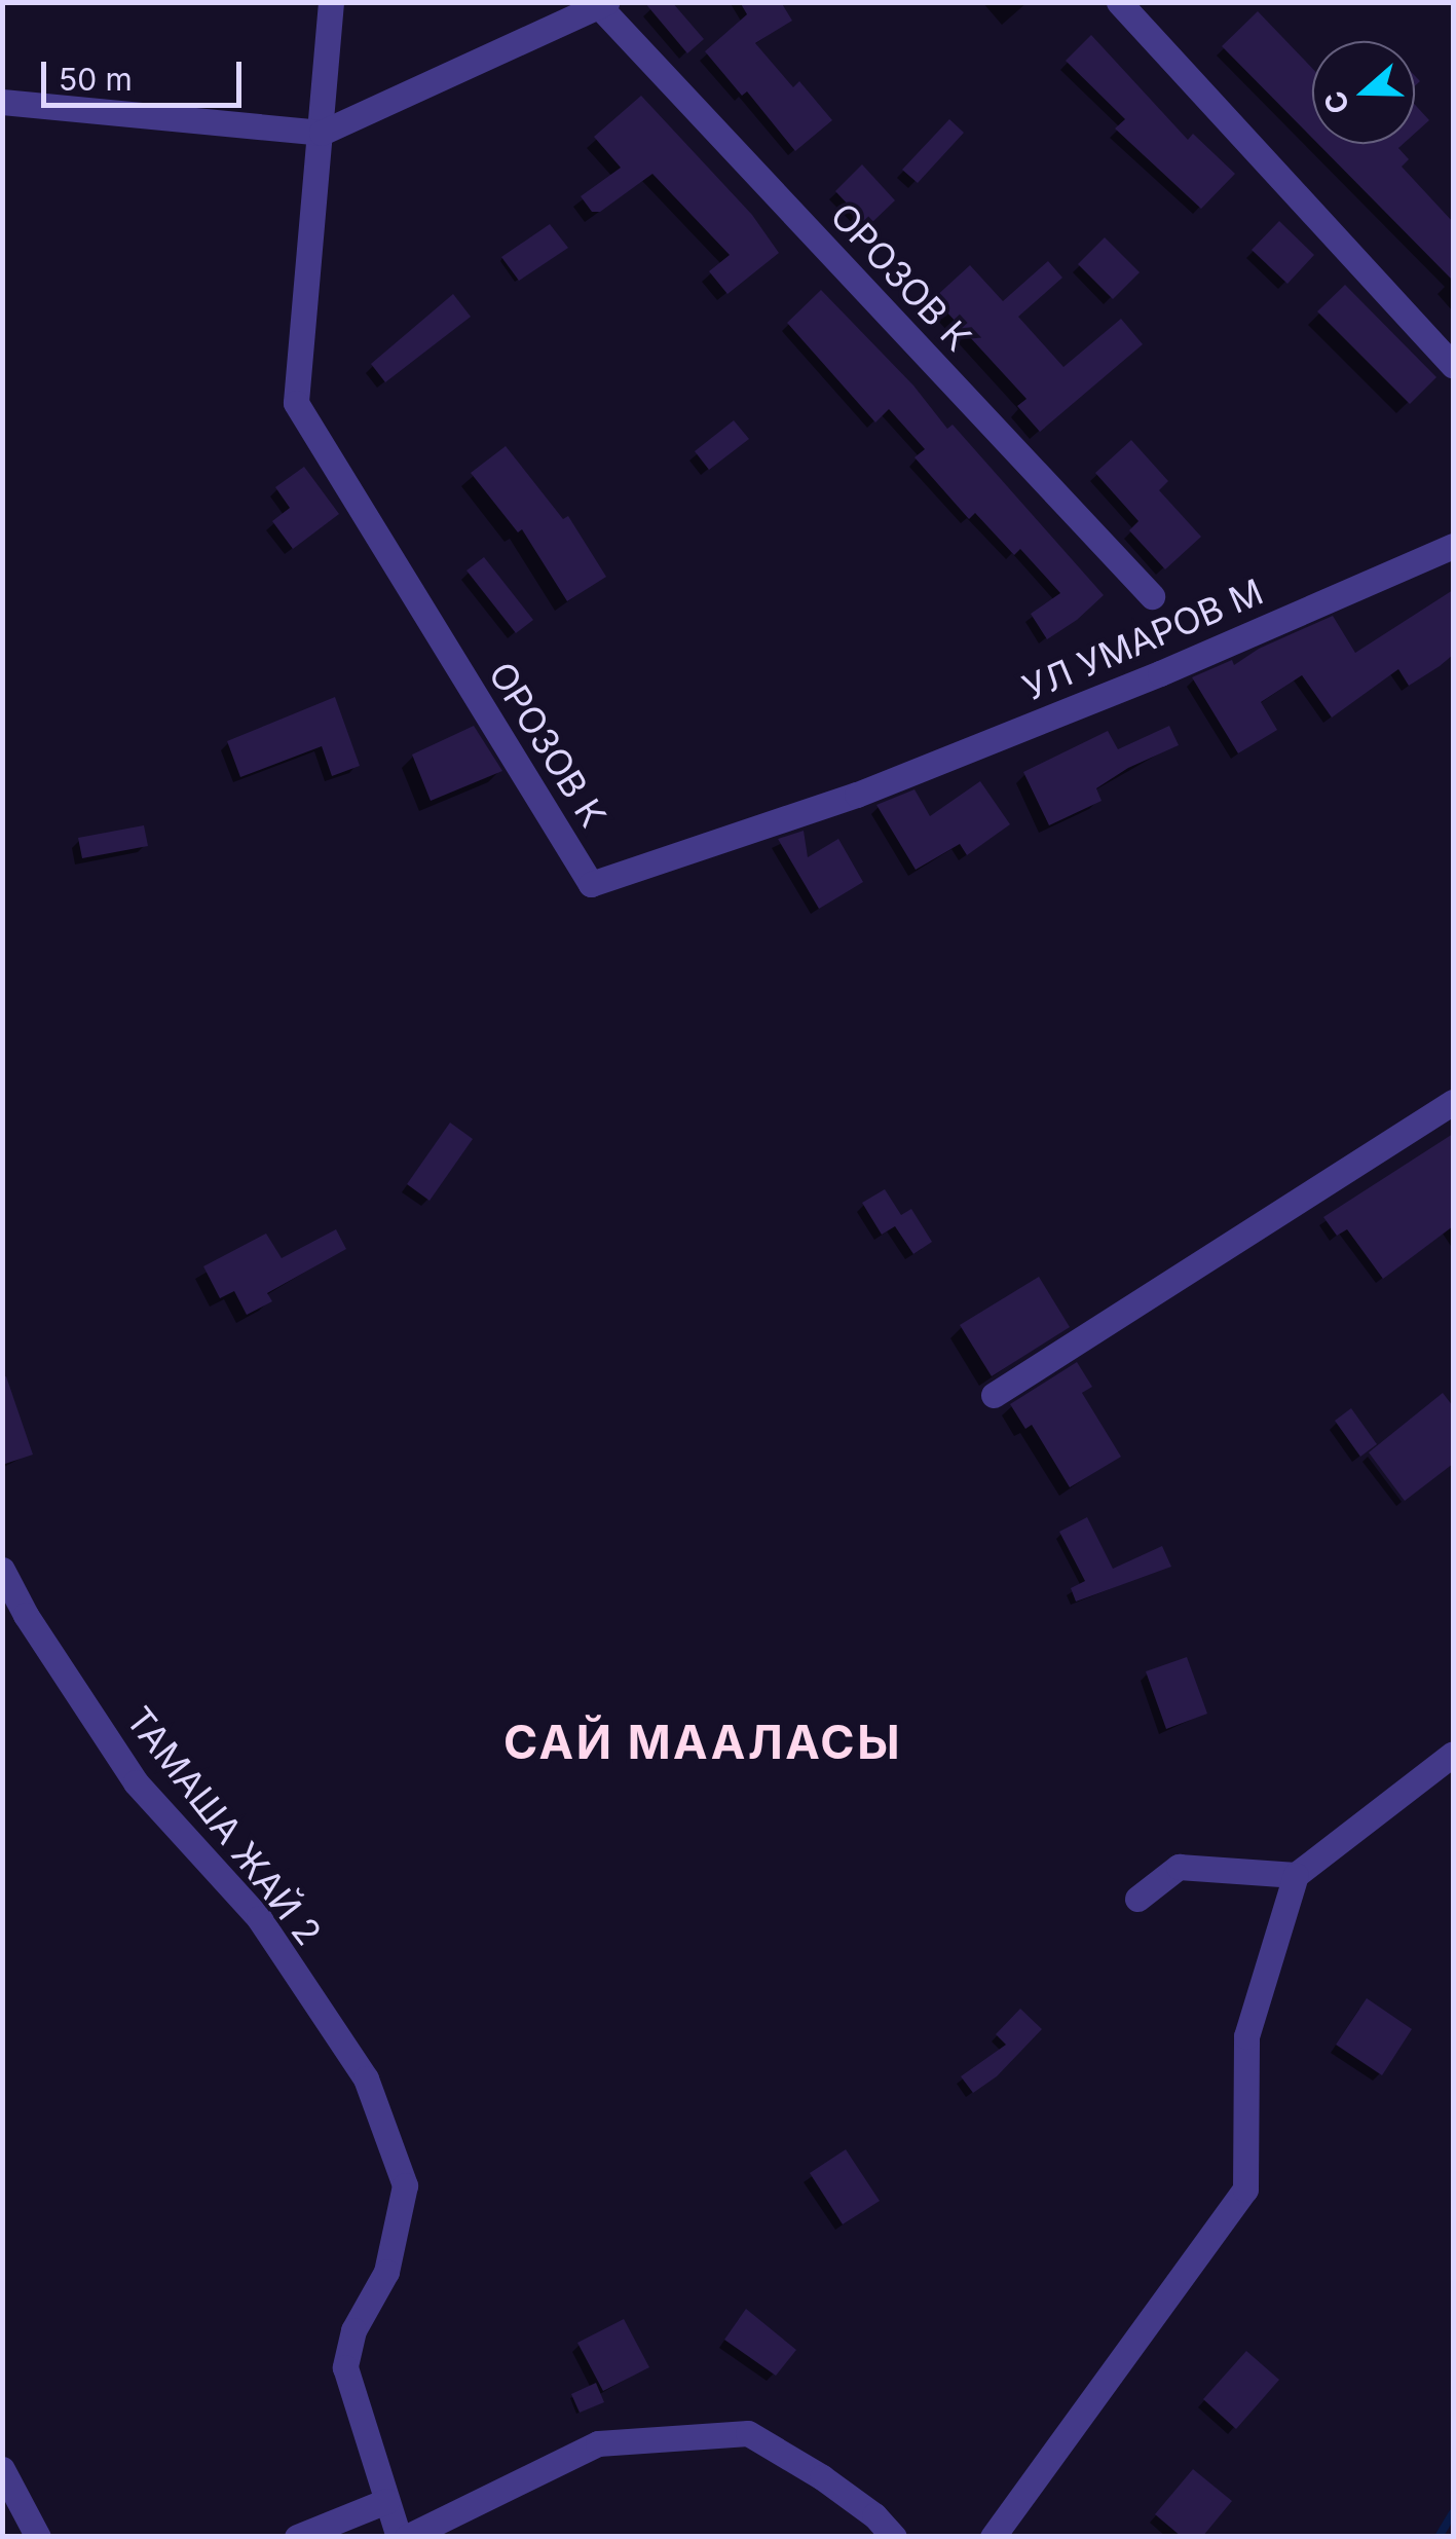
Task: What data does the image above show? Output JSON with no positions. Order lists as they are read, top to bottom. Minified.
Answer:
{"streets":{"street":["ОРОЗОВ К","УЛ УМАРОВ М","ТАМАША ЖАЙ 2"]},"crossings":[["ОРОЗОВ К","УЛ УМАРОВ М"]],"districts":["САЙ МААЛАСЫ"],"scale_bar":"50 m","north":"left"}
